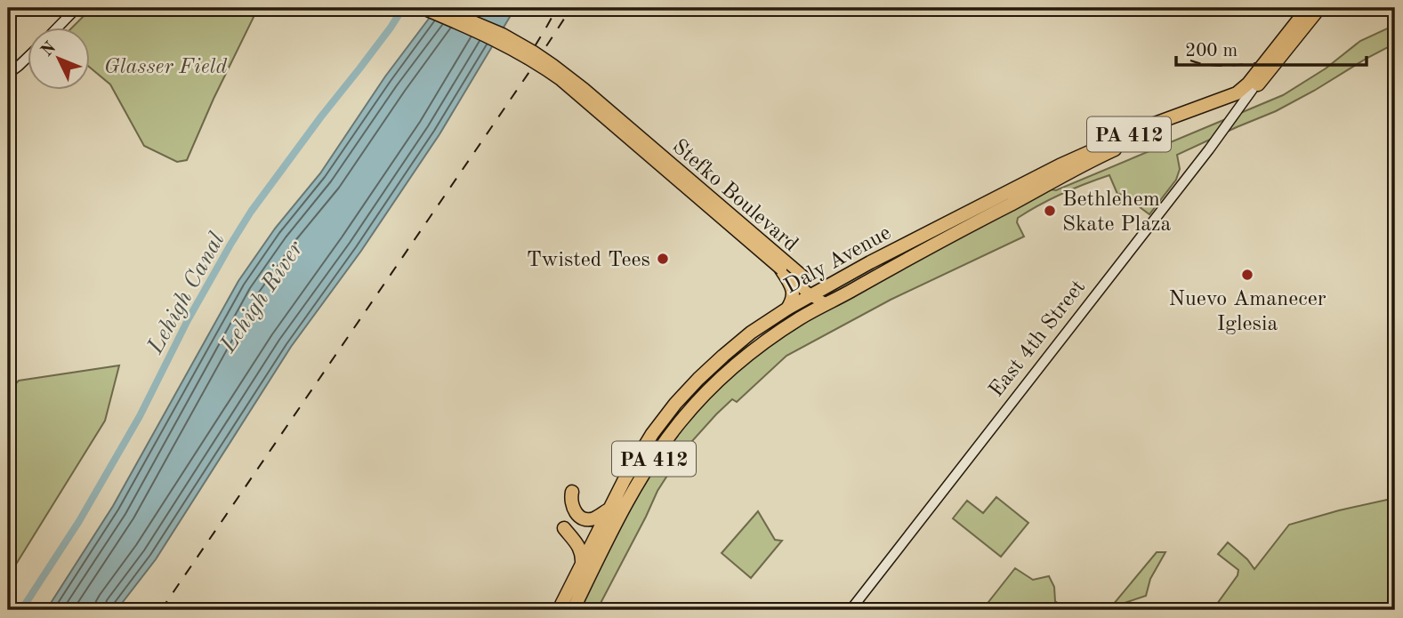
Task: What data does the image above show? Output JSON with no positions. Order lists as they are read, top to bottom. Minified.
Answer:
{"streets":{"highway":["PA 412","Daly Avenue","East 4th Street"],"main road":["Stefko Boulevard"]},"crossings":[["Stefko Boulevard","Daly Avenue"],["Daly Avenue","East 4th Street"]],"water":["Lehigh Canal","Lehigh River"],"parks":["Glasser Field"],"places":["Bethlehem Skate Plaza","Twisted Tees","Nuevo Amanecer Iglesia"],"scale_bar":"200 m","north":"top left"}
